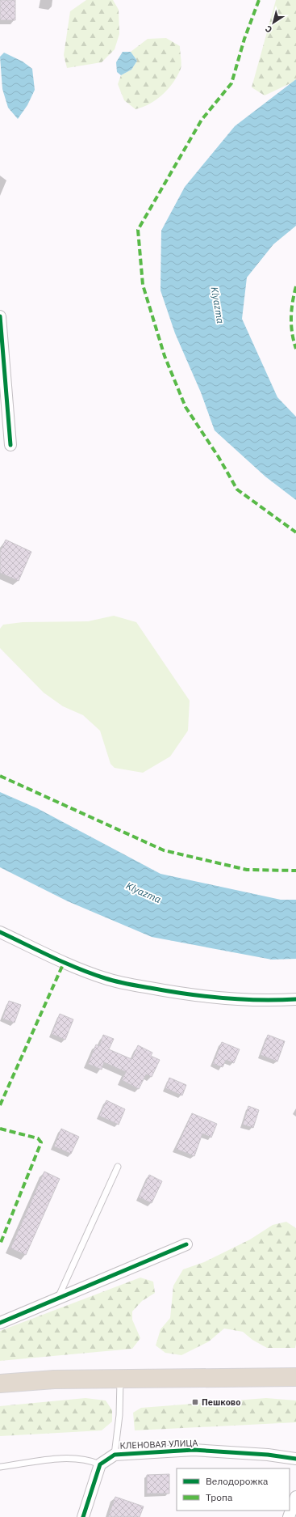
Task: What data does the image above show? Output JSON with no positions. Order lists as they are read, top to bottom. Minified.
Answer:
{"streets":{"street":["КЛЕНОВАЯ УЛИЦА"]},"water":["Klyazma"],"places":{"transit":["Пешково"]},"legend":["Велодорожка","Тропа"],"north":"bottom left"}
